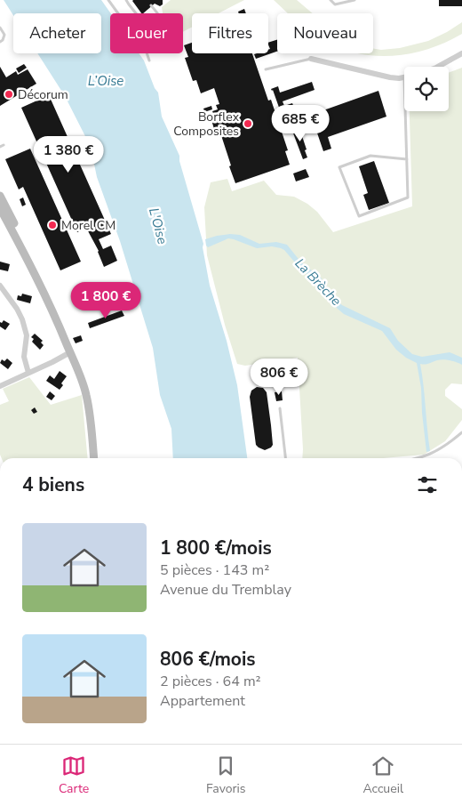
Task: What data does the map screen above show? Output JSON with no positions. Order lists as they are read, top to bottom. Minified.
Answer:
{"water":["L’Oise","L'Oise","La Brèche"],"places":["Décorum","Borflex Composites","Morel CM"],"page":{"chip":["Acheter","Louer","Filtres","Nouveau"],"price":["685 €","1 380 €","1 800 €","806 €"],"heading":"4 biens","list":[{"name":"1 800 €/mois","note":"5 pièces · 143 m² · Avenue du Tremblay"},{"name":"806 €/mois","note":"2 pièces · 64 m² · Appartement"}],"tabs":["Carte","Favoris","Accueil"]}}
